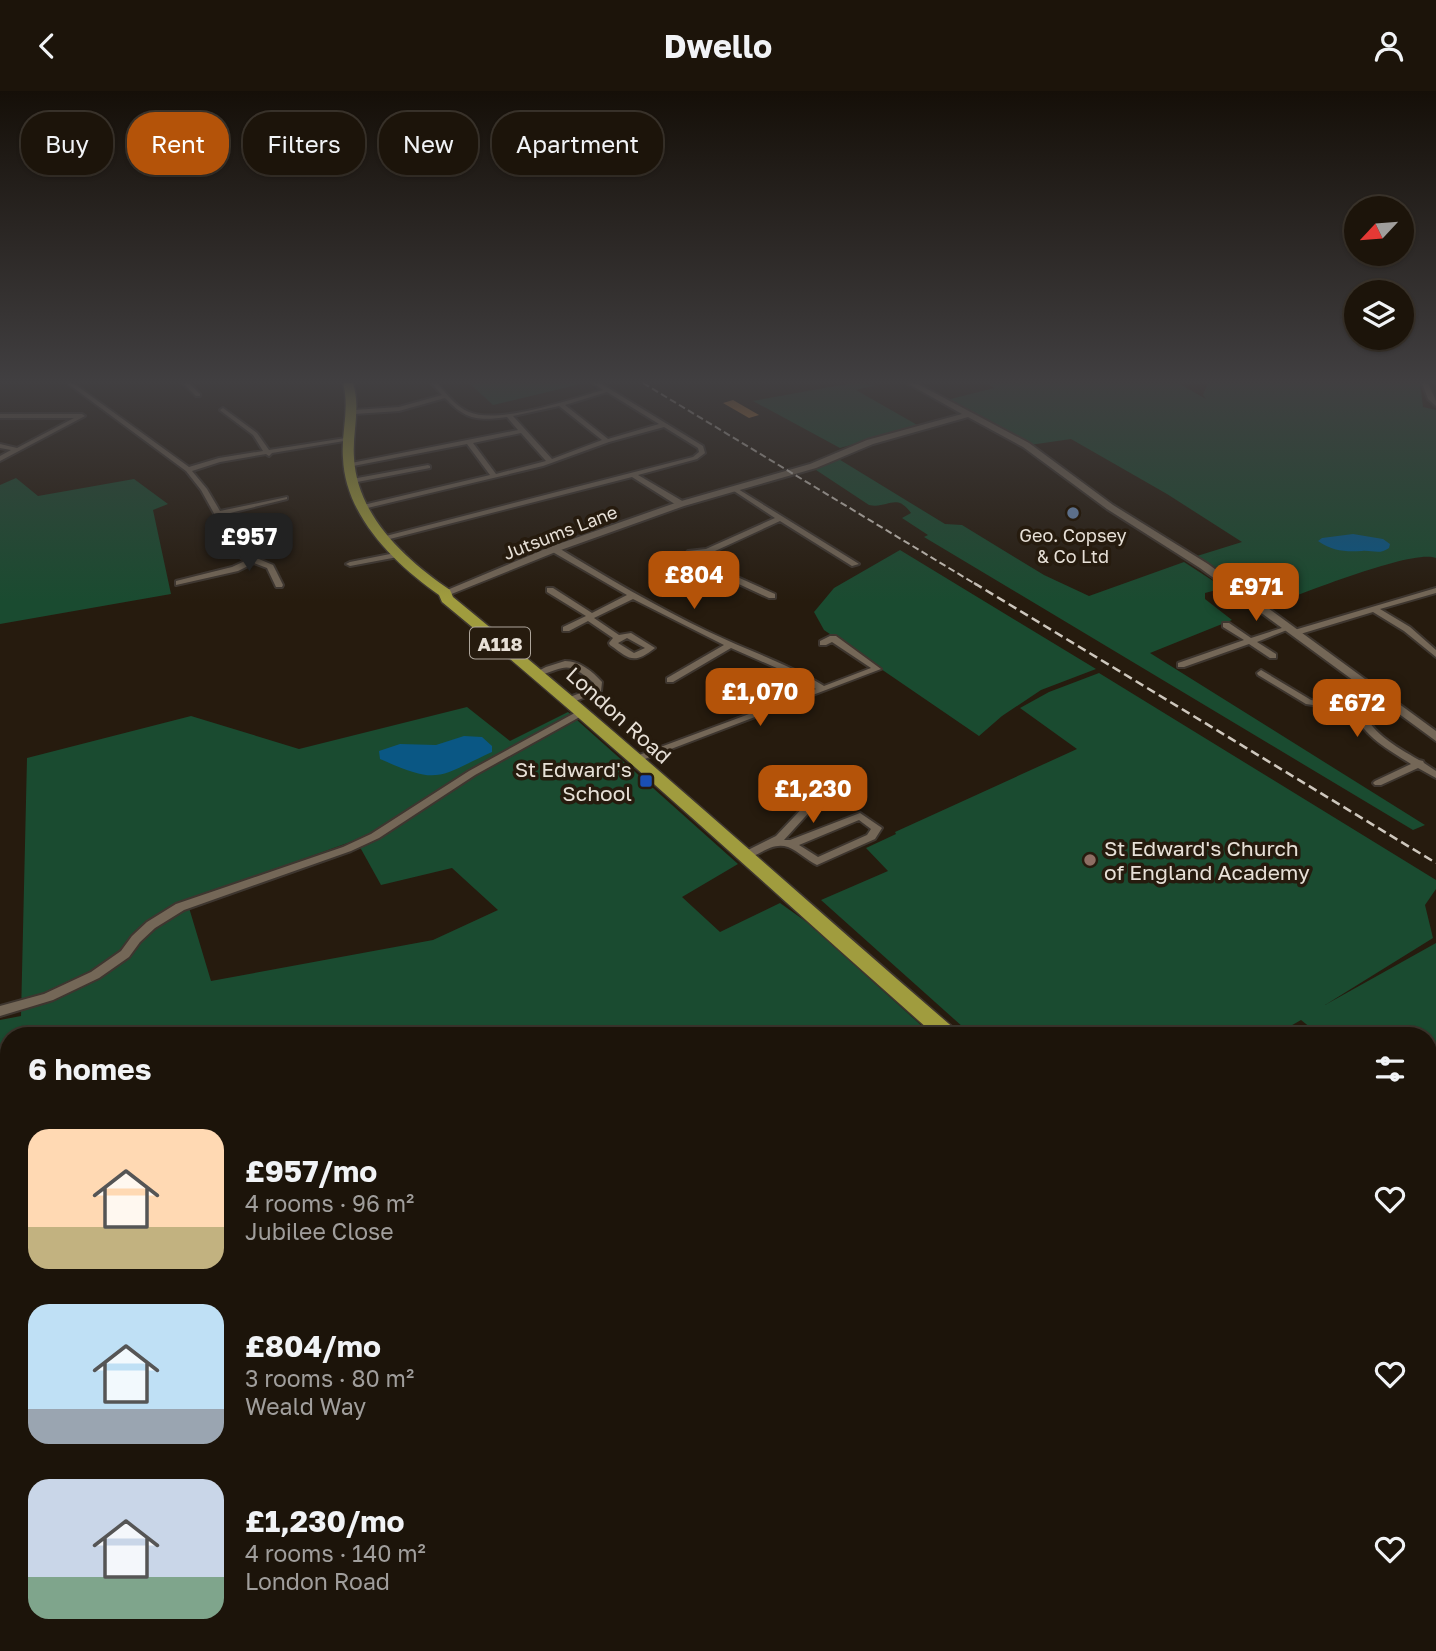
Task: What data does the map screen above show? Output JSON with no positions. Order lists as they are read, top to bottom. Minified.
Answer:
{"streets":{"main road":["A118","London Road"],"street":["Jutsums Lane"]},"crossings":[["Jutsums Lane","London Road"]],"places":{"other":["Geo. Copsey & Co Ltd","St Edward's Church of England Academy"],"transit":["St Edward's School"]},"north":"bottom left","page":{"header":"Dwello","chip":["Buy","Rent","Filters","New","Apartment"],"price":["£957","£804","£971","£1,070","£672","£1,230"],"heading":"6 homes","list":[{"name":"£957/mo","note":"4 rooms · 96 m² · Jubilee Close"},{"name":"£804/mo","note":"3 rooms · 80 m² · Weald Way"},{"name":"£1,230/mo","note":"4 rooms · 140 m² · London Road"}]}}
